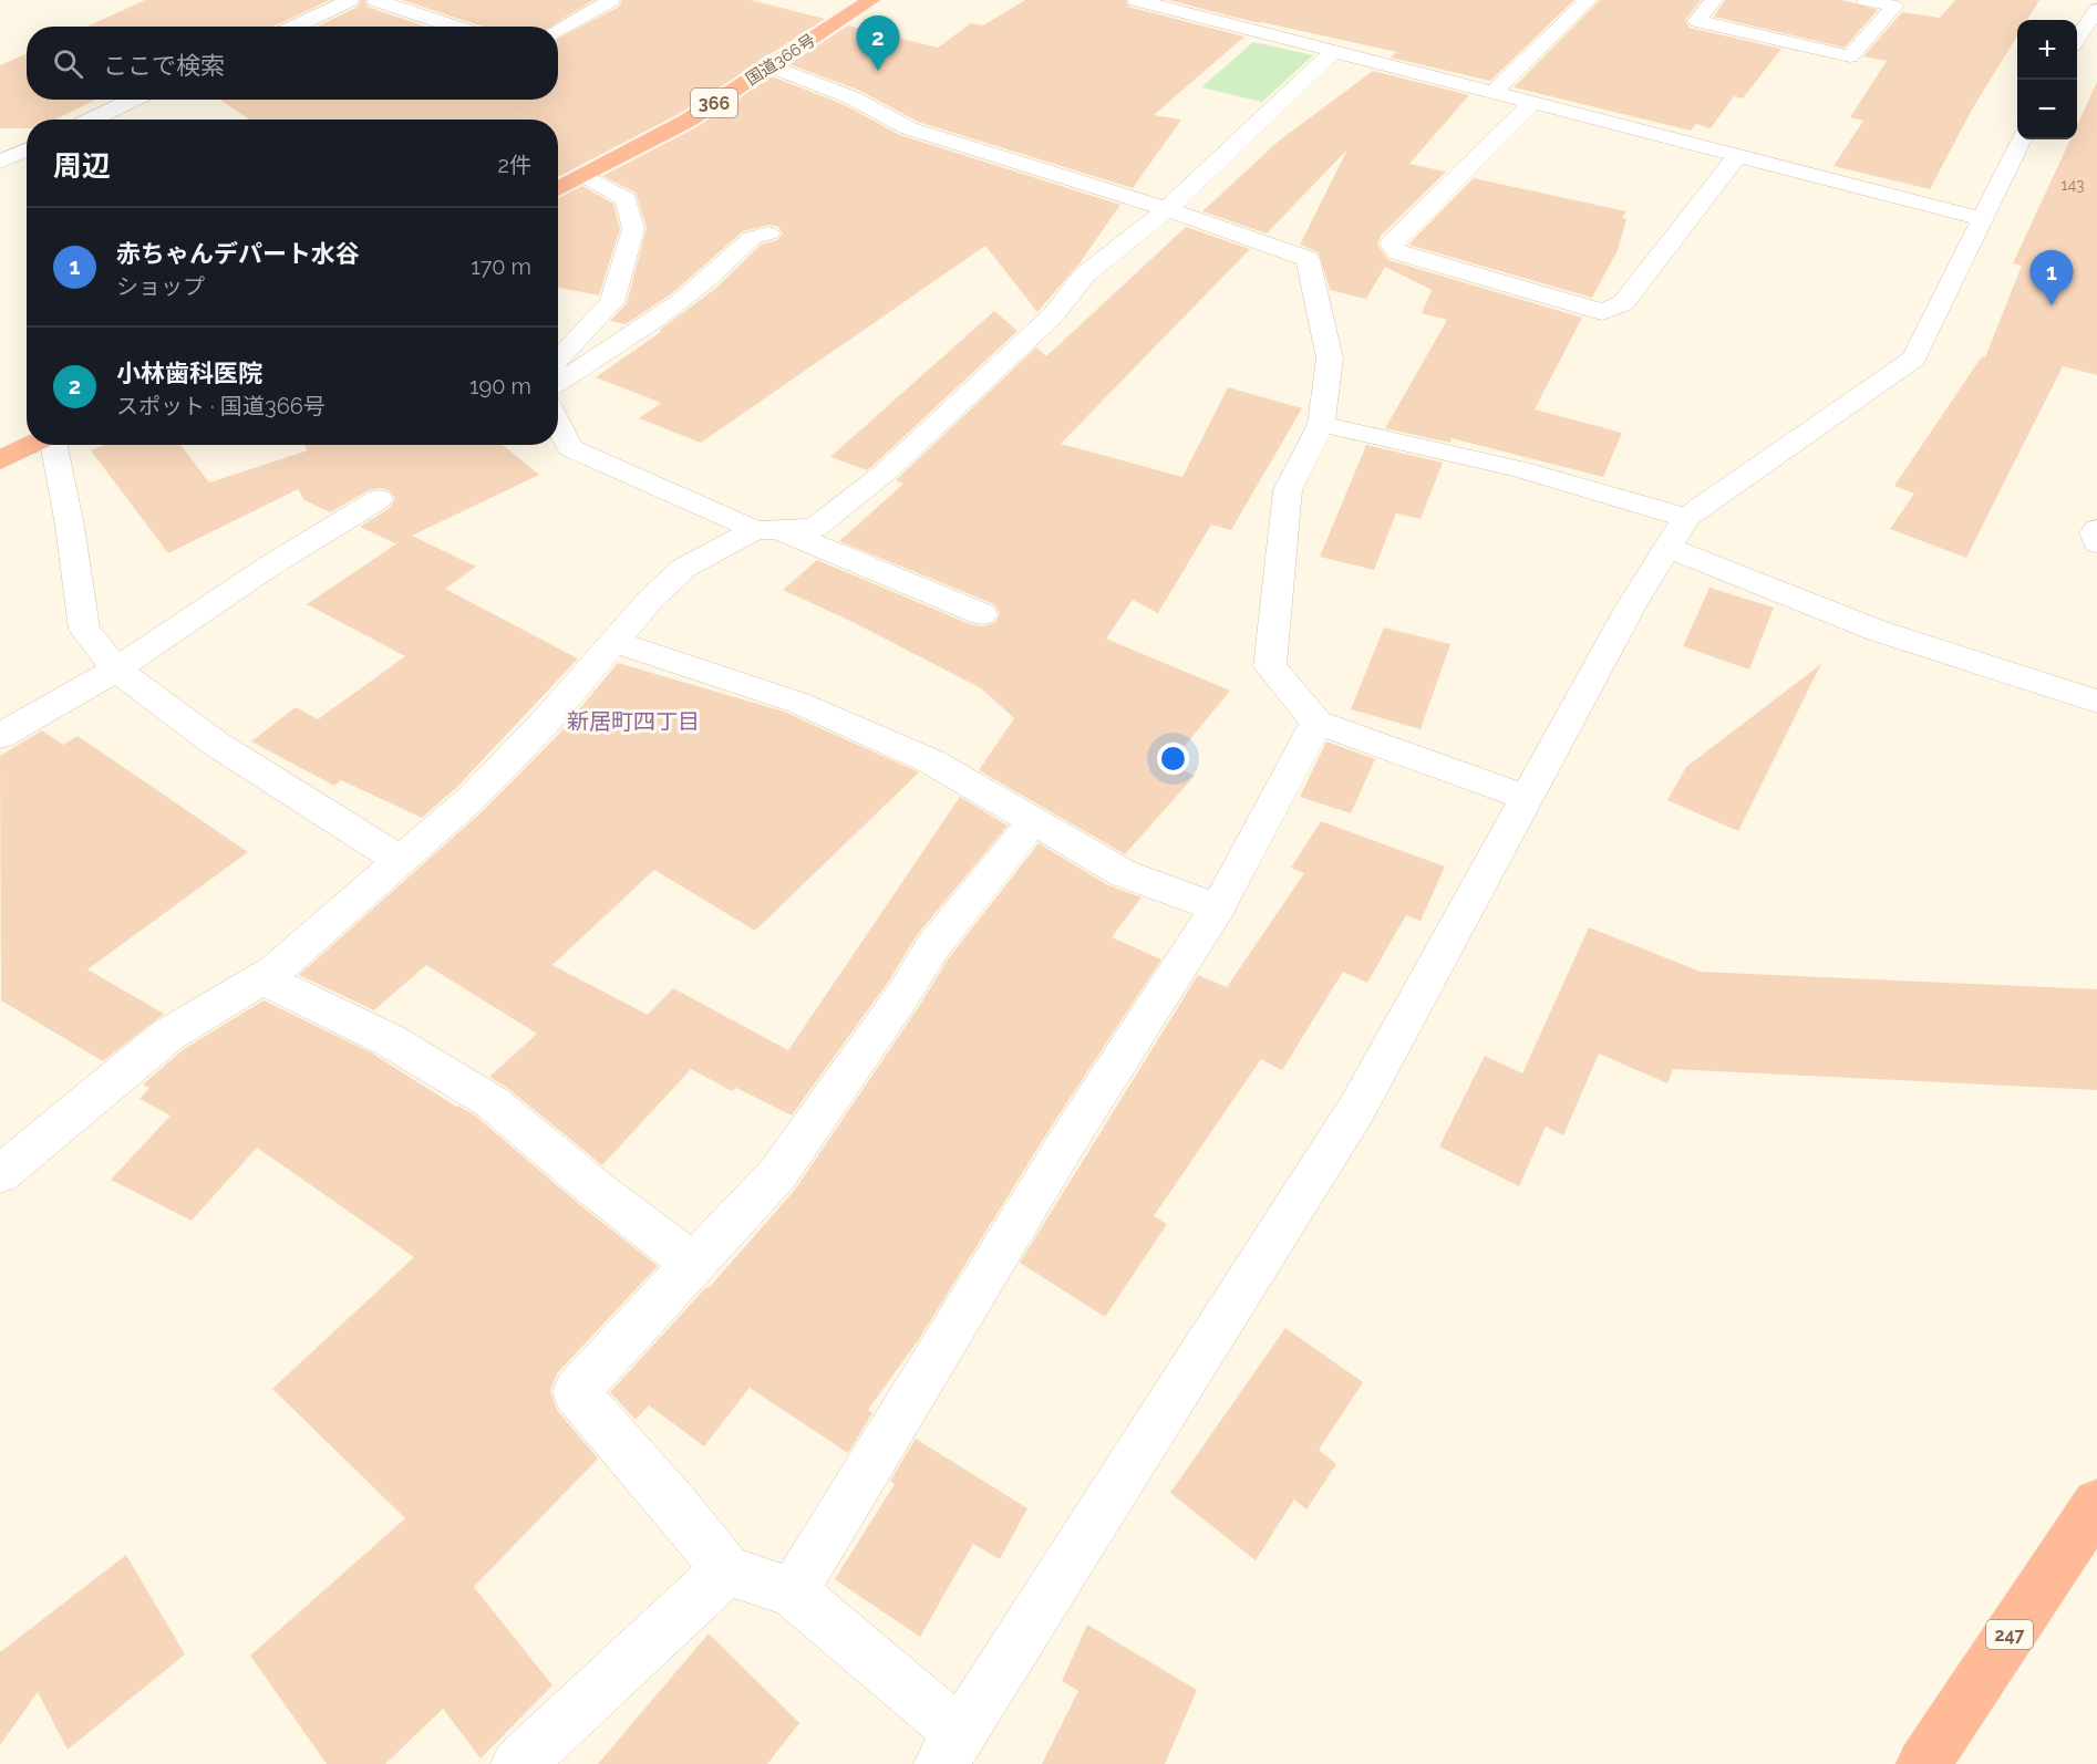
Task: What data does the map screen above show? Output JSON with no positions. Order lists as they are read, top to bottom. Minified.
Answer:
{"streets":{"highway":["国道366号","366","247"]},"districts":["新居町四丁目"],"house_numbers":["143"],"page":{"pins":["2","1"],"map_buttons":["+","−"],"search":"ここで検索","heading":["周辺","2件"],"list":[{"mark":"1","name":"赤ちゃんデパート水谷","note":"ショップ","value":"170 m"},{"mark":"2","name":"小林歯科医院","note":"スポット · 国道366号","value":"190 m"}]}}
